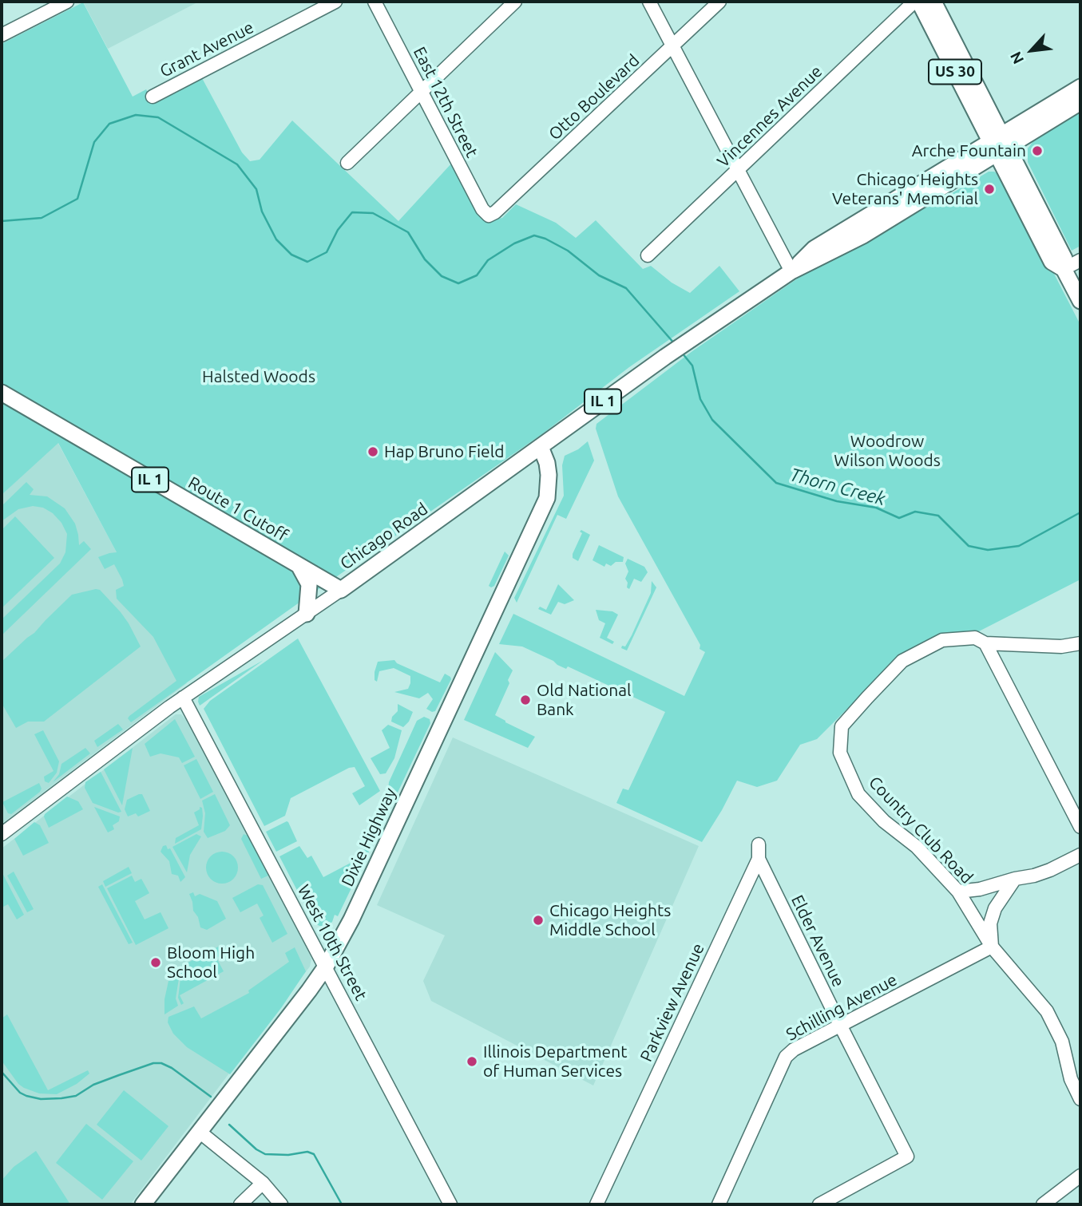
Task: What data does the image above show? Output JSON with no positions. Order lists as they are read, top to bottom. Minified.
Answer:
{"streets":{"main road":["US 30","IL 1","Route 1 Cutoff","Chicago Road","Dixie Highway"],"street":["Grant Avenue","Otto Boulevard","East 12th Street","Vincennes Avenue","Country Club Road","Elder Avenue","West 10th Street","Parkview Avenue","Schilling Avenue"]},"crossings":[["US 30","Chicago Road"],["Otto Boulevard","East 12th Street"],["Route 1 Cutoff","Chicago Road"],["Chicago Road","Dixie Highway"],["Chicago Road","West 10th Street"],["Country Club Road","Schilling Avenue"],["Dixie Highway","West 10th Street"],["Elder Avenue","Parkview Avenue"],["Elder Avenue","Schilling Avenue"]],"water":["Thorn Creek"],"parks":["Halsted Woods","Woodrow Wilson Woods"],"places":["Arche Fountain","Chicago Heights Veterans' Memorial","Hap Bruno Field","Old National Bank","Chicago Heights Middle School","Bloom High School","Illinois Department of Human Services"],"north":"bottom left"}
